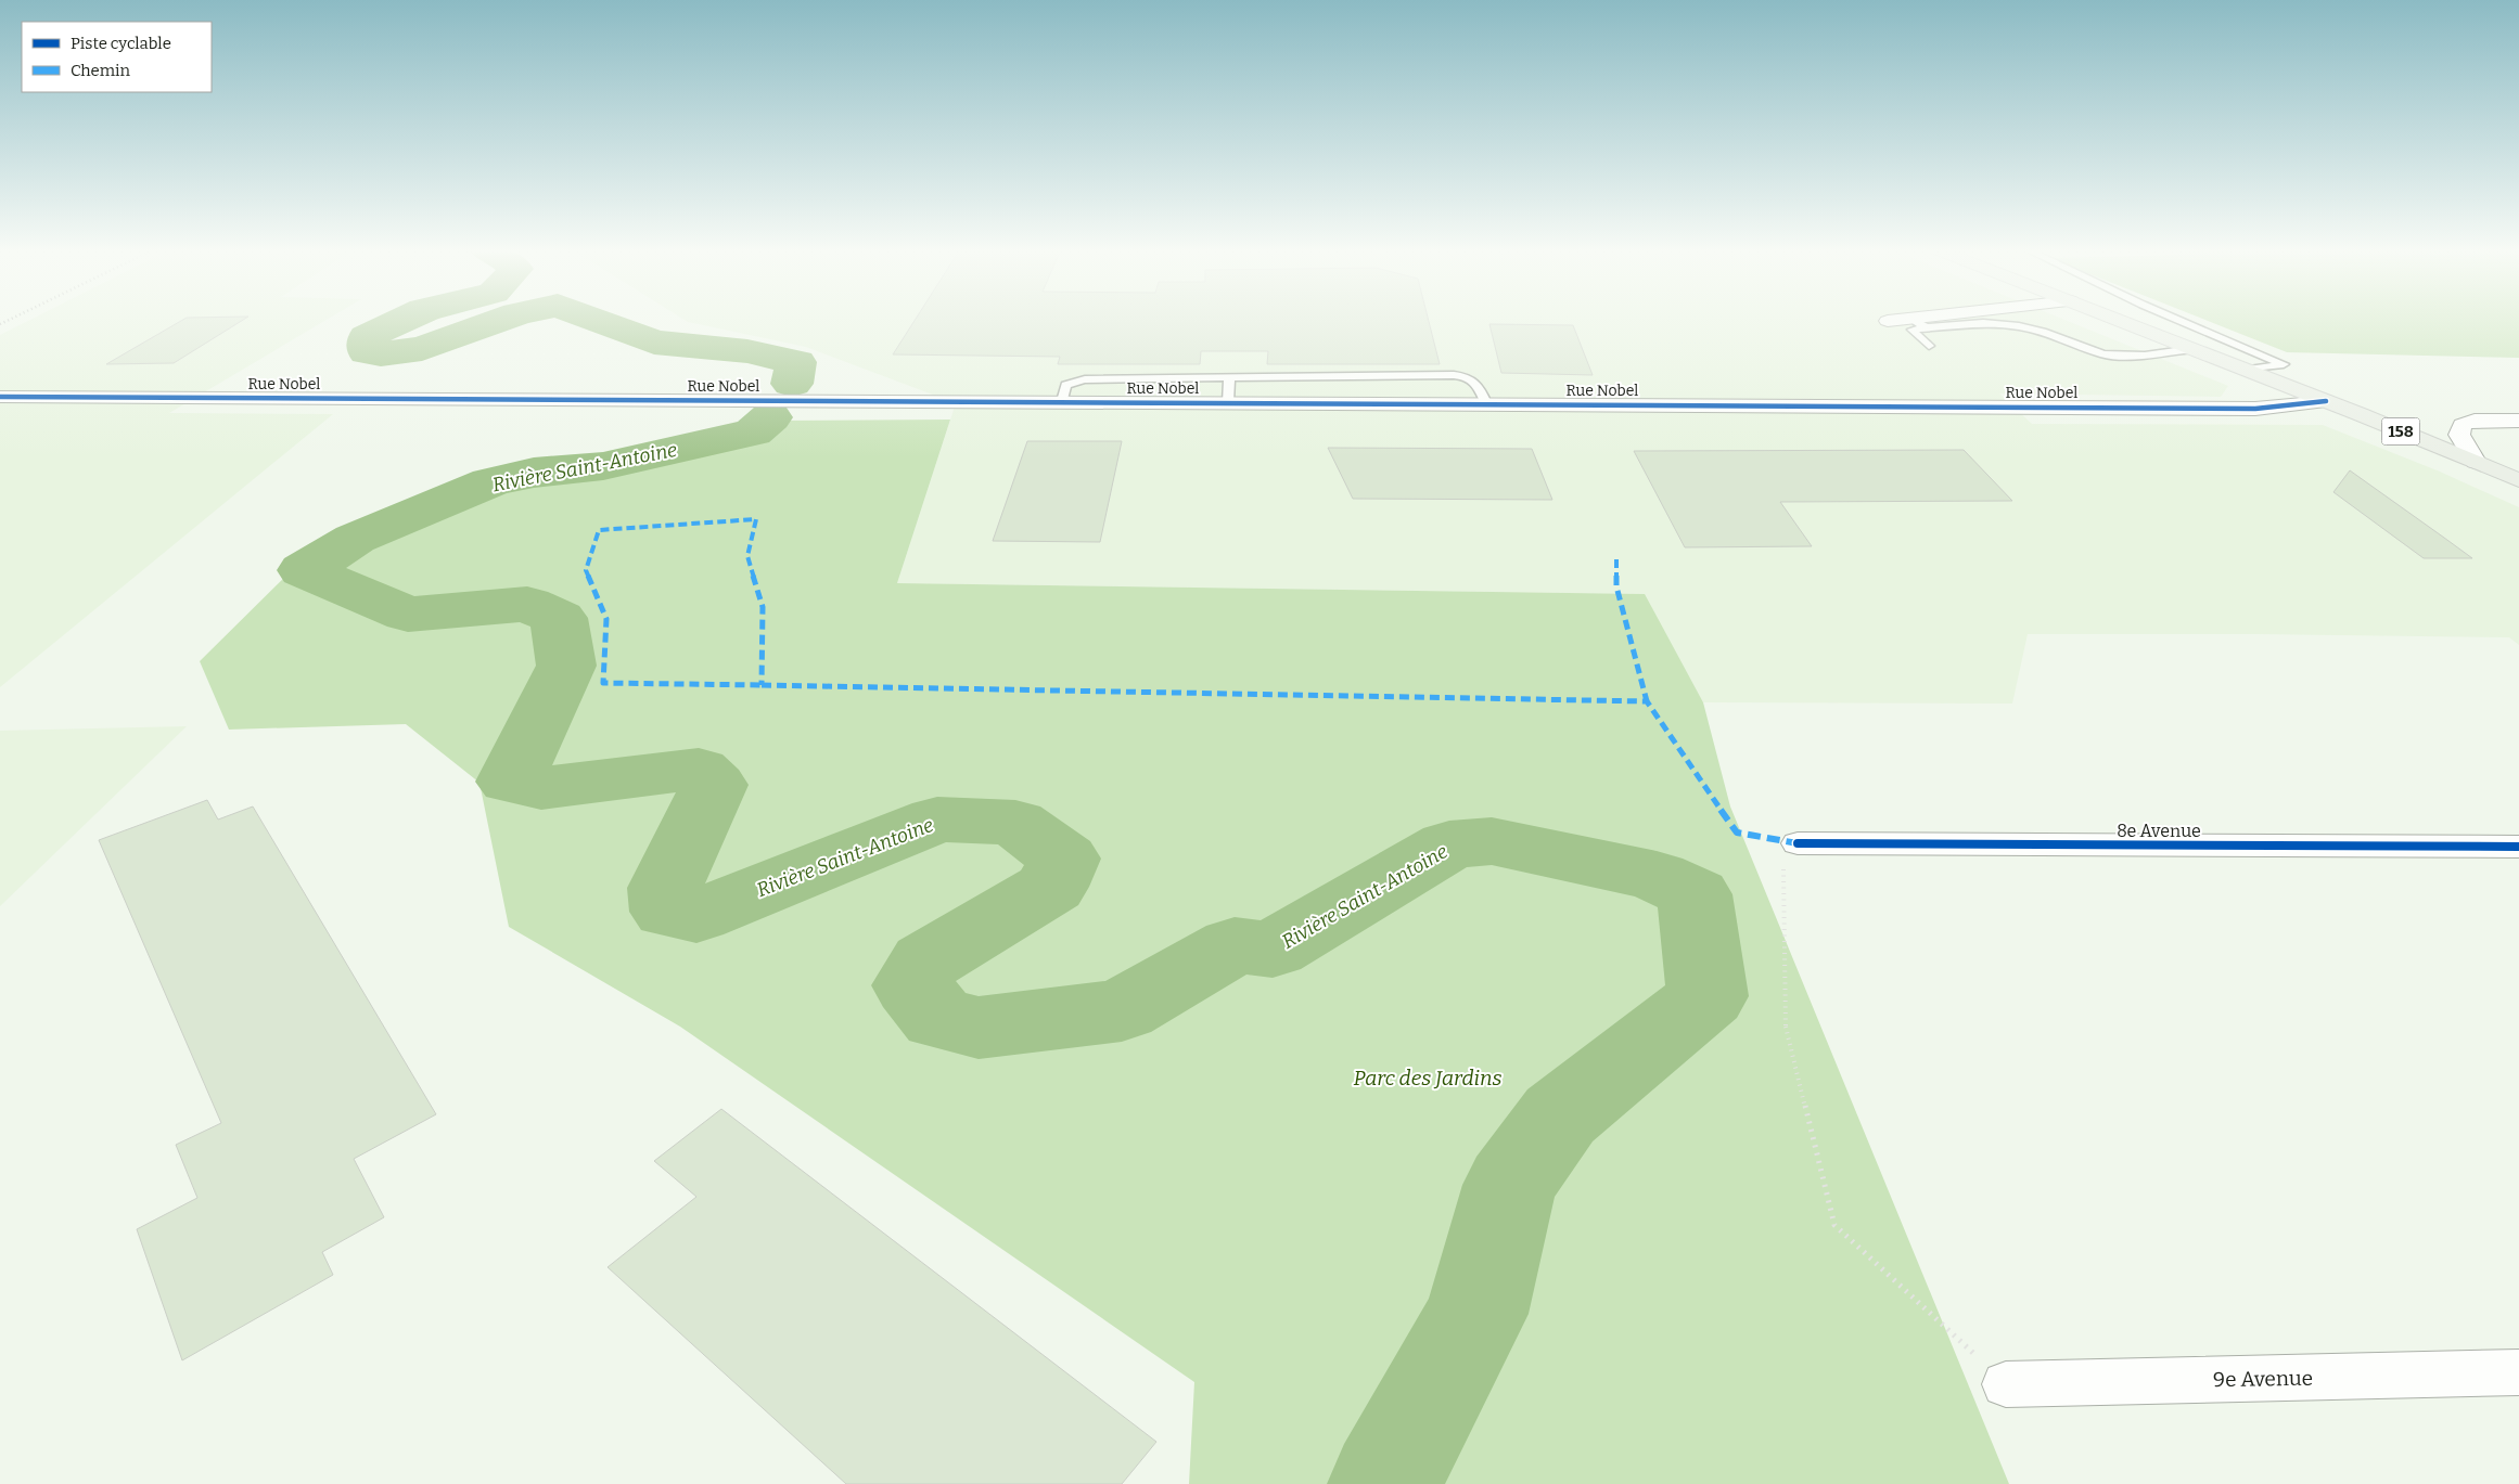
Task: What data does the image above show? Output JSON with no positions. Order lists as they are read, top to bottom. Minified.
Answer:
{"streets":{"main road":["158"],"street":["Rue Nobel","8e Avenue","9e Avenue"]},"crossings":[["Rue Nobel","158"]],"water":["Rivière Saint-Antoine"],"parks":["Parc des Jardins"],"legend":["Piste cyclable","Chemin"]}
